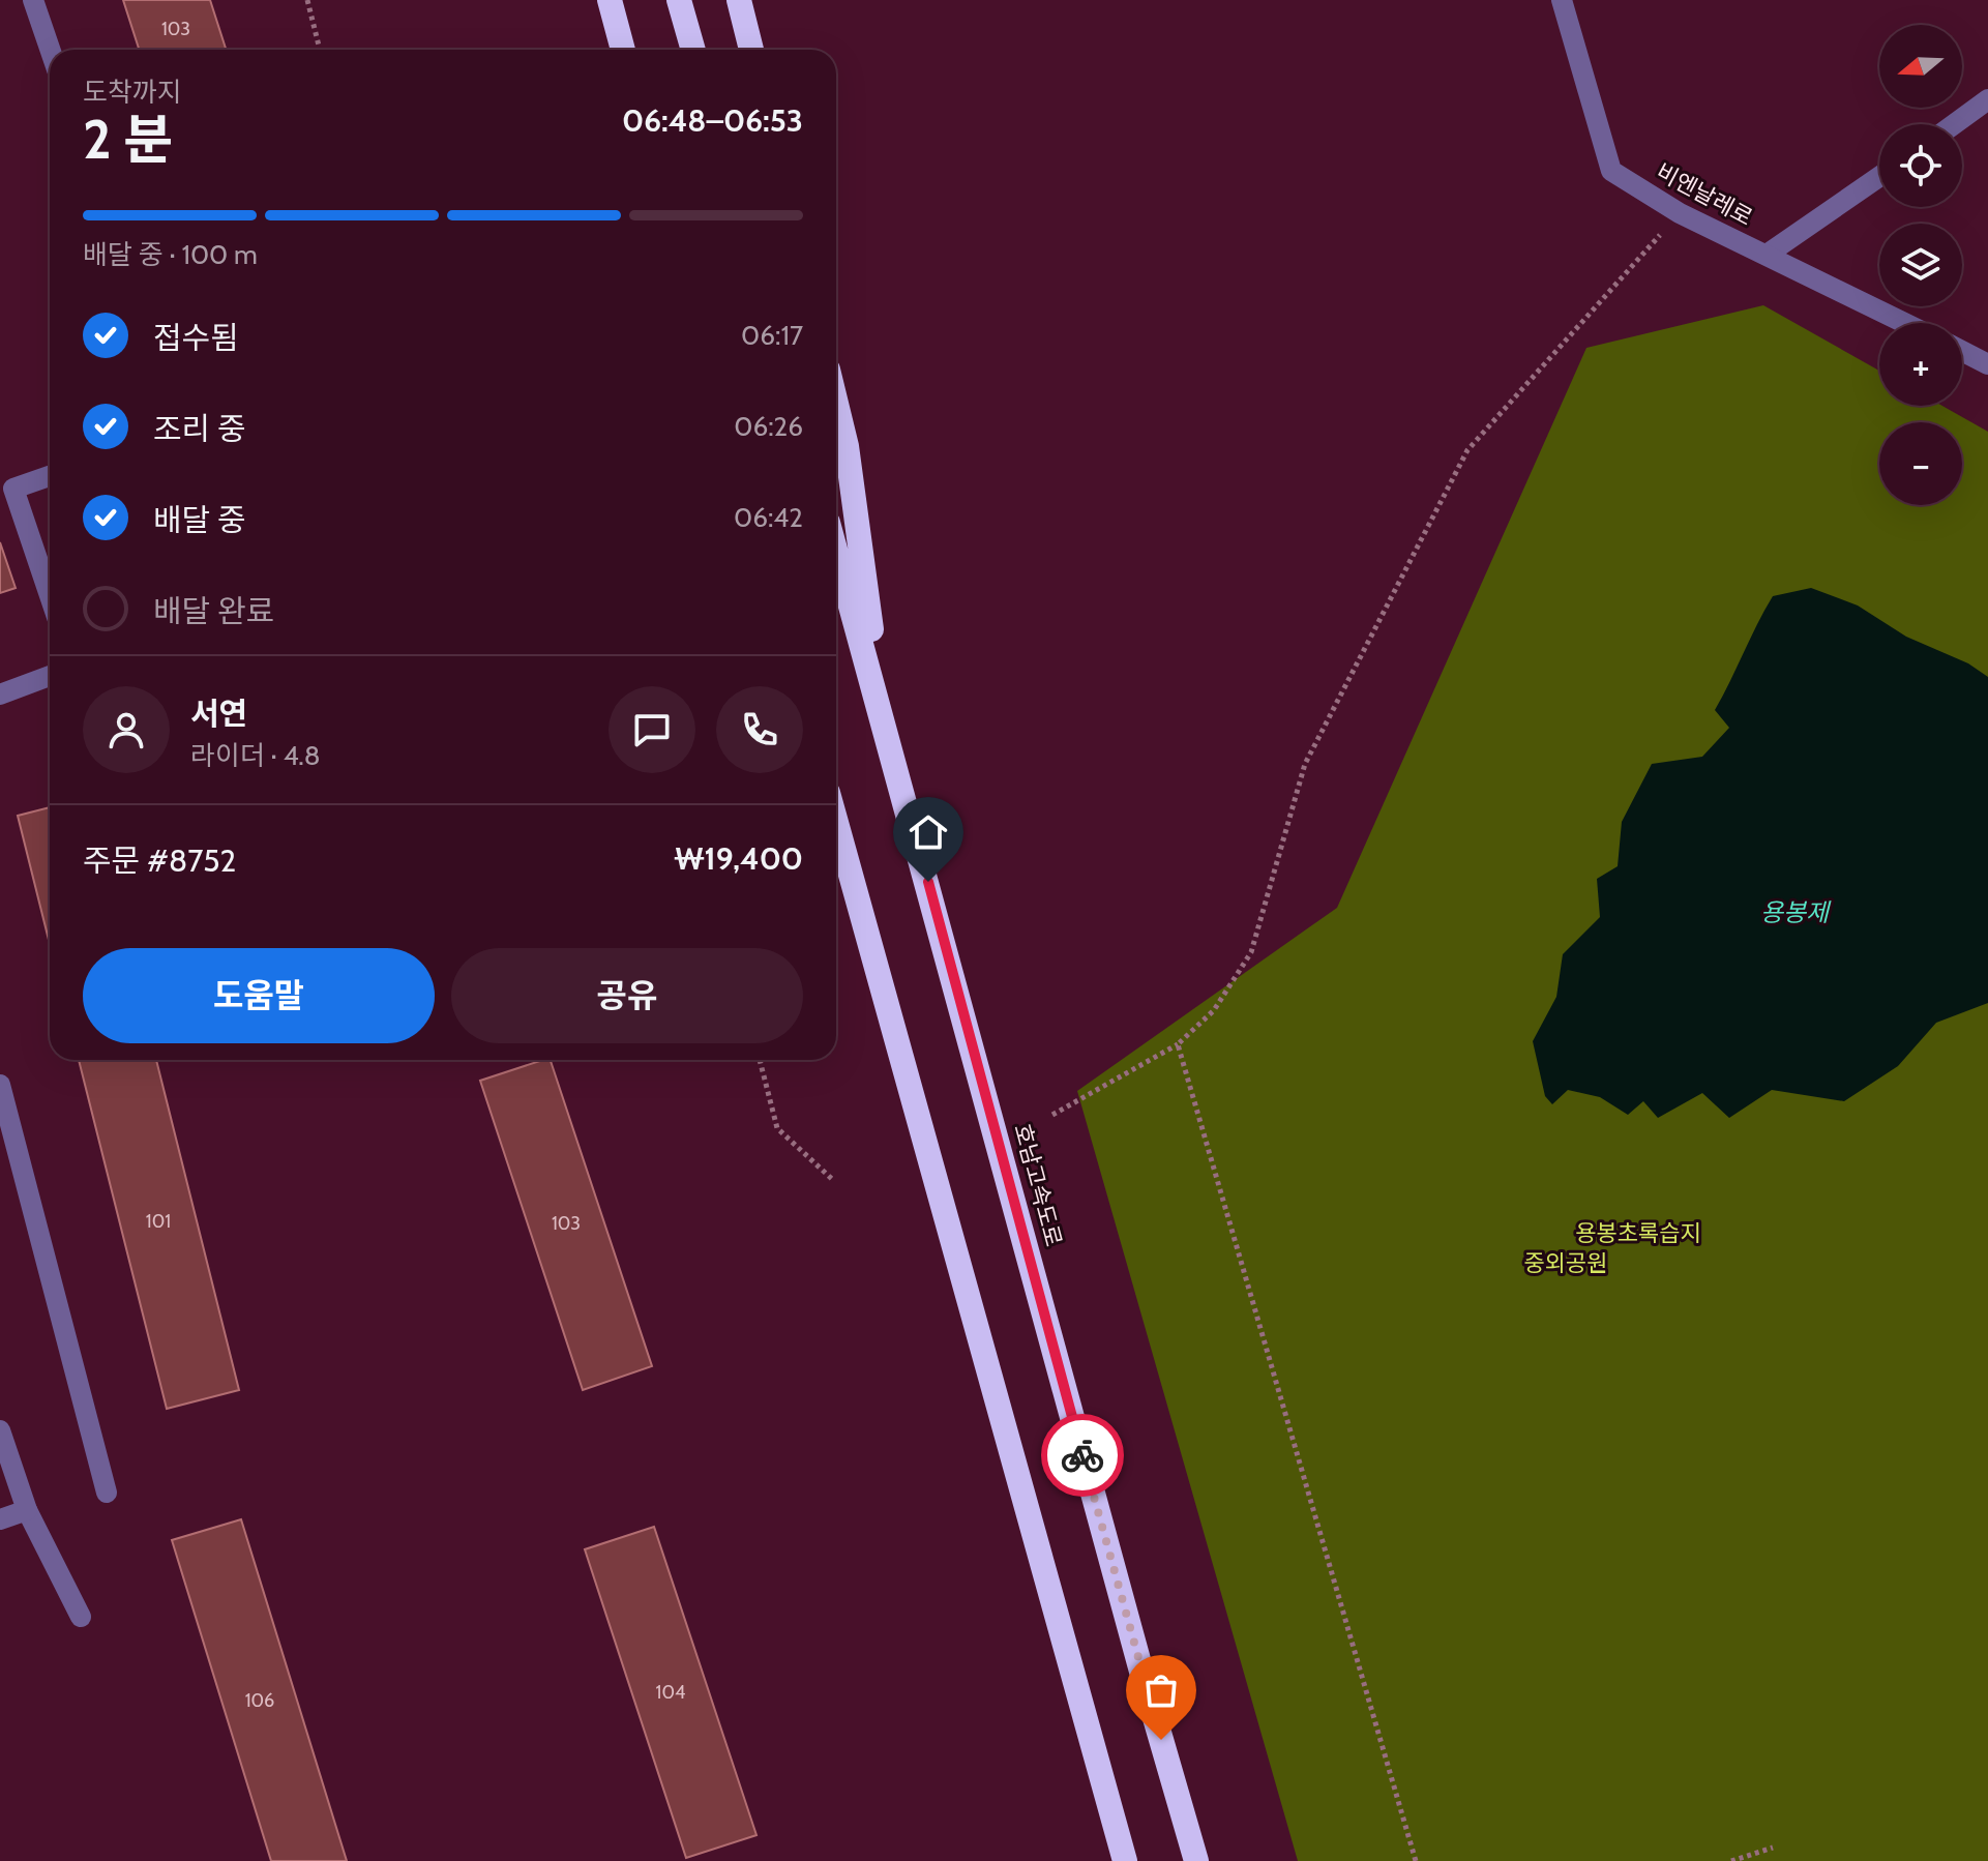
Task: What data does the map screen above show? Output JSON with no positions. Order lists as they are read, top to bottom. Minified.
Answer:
{"streets":{"highway":["호남고속도로"],"street":["비엔날레로"]},"water":["용봉제"],"parks":["용봉초록습지","중외공원"],"house_numbers":["103","101","103","104","106"],"north":"left","page":{"map_buttons":["+","−"],"heading":["2 분","도착까지","06:48–06:53"],"panel":["서연","라이더 · 4.8","주문 #8752","₩19,400"],"bar":"배달 중 · 100 m","list":[["접수됨","06:17"],["조리 중","06:26"],["배달 중","06:42"],"배달 완료"],"buttons":["도움말","공유"]}}
